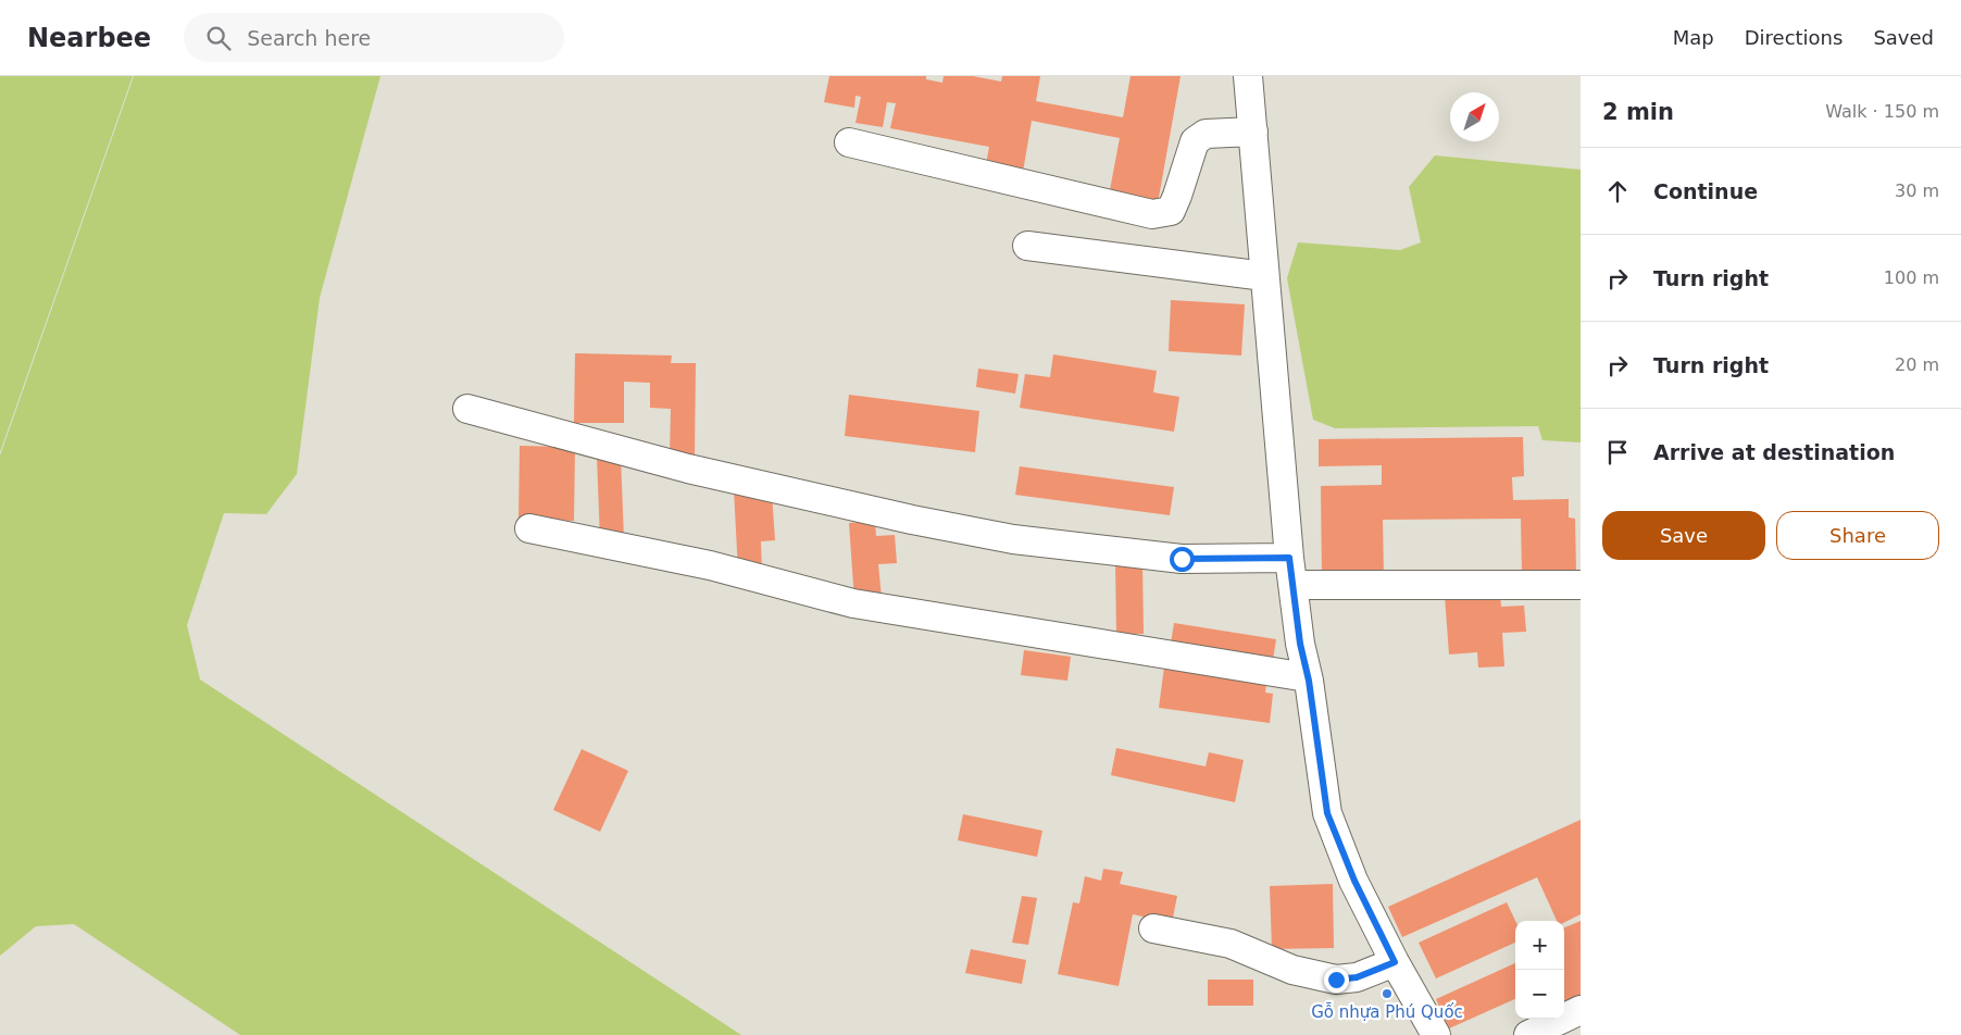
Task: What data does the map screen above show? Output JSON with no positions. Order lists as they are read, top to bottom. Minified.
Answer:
{"places":["Gỗ nhựa Phú Quốc"],"north":"top right","page":{"header":"Nearbee","search":"Search here","nav":["Map","Directions","Saved"],"heading":["2 min","Walk · 150 m"],"list":[["Continue","30 m"],["Turn right","100 m"],["Turn right","20 m"],"Arrive at destination"],"buttons":["Save","Share"],"map_buttons":["+","−"]}}
